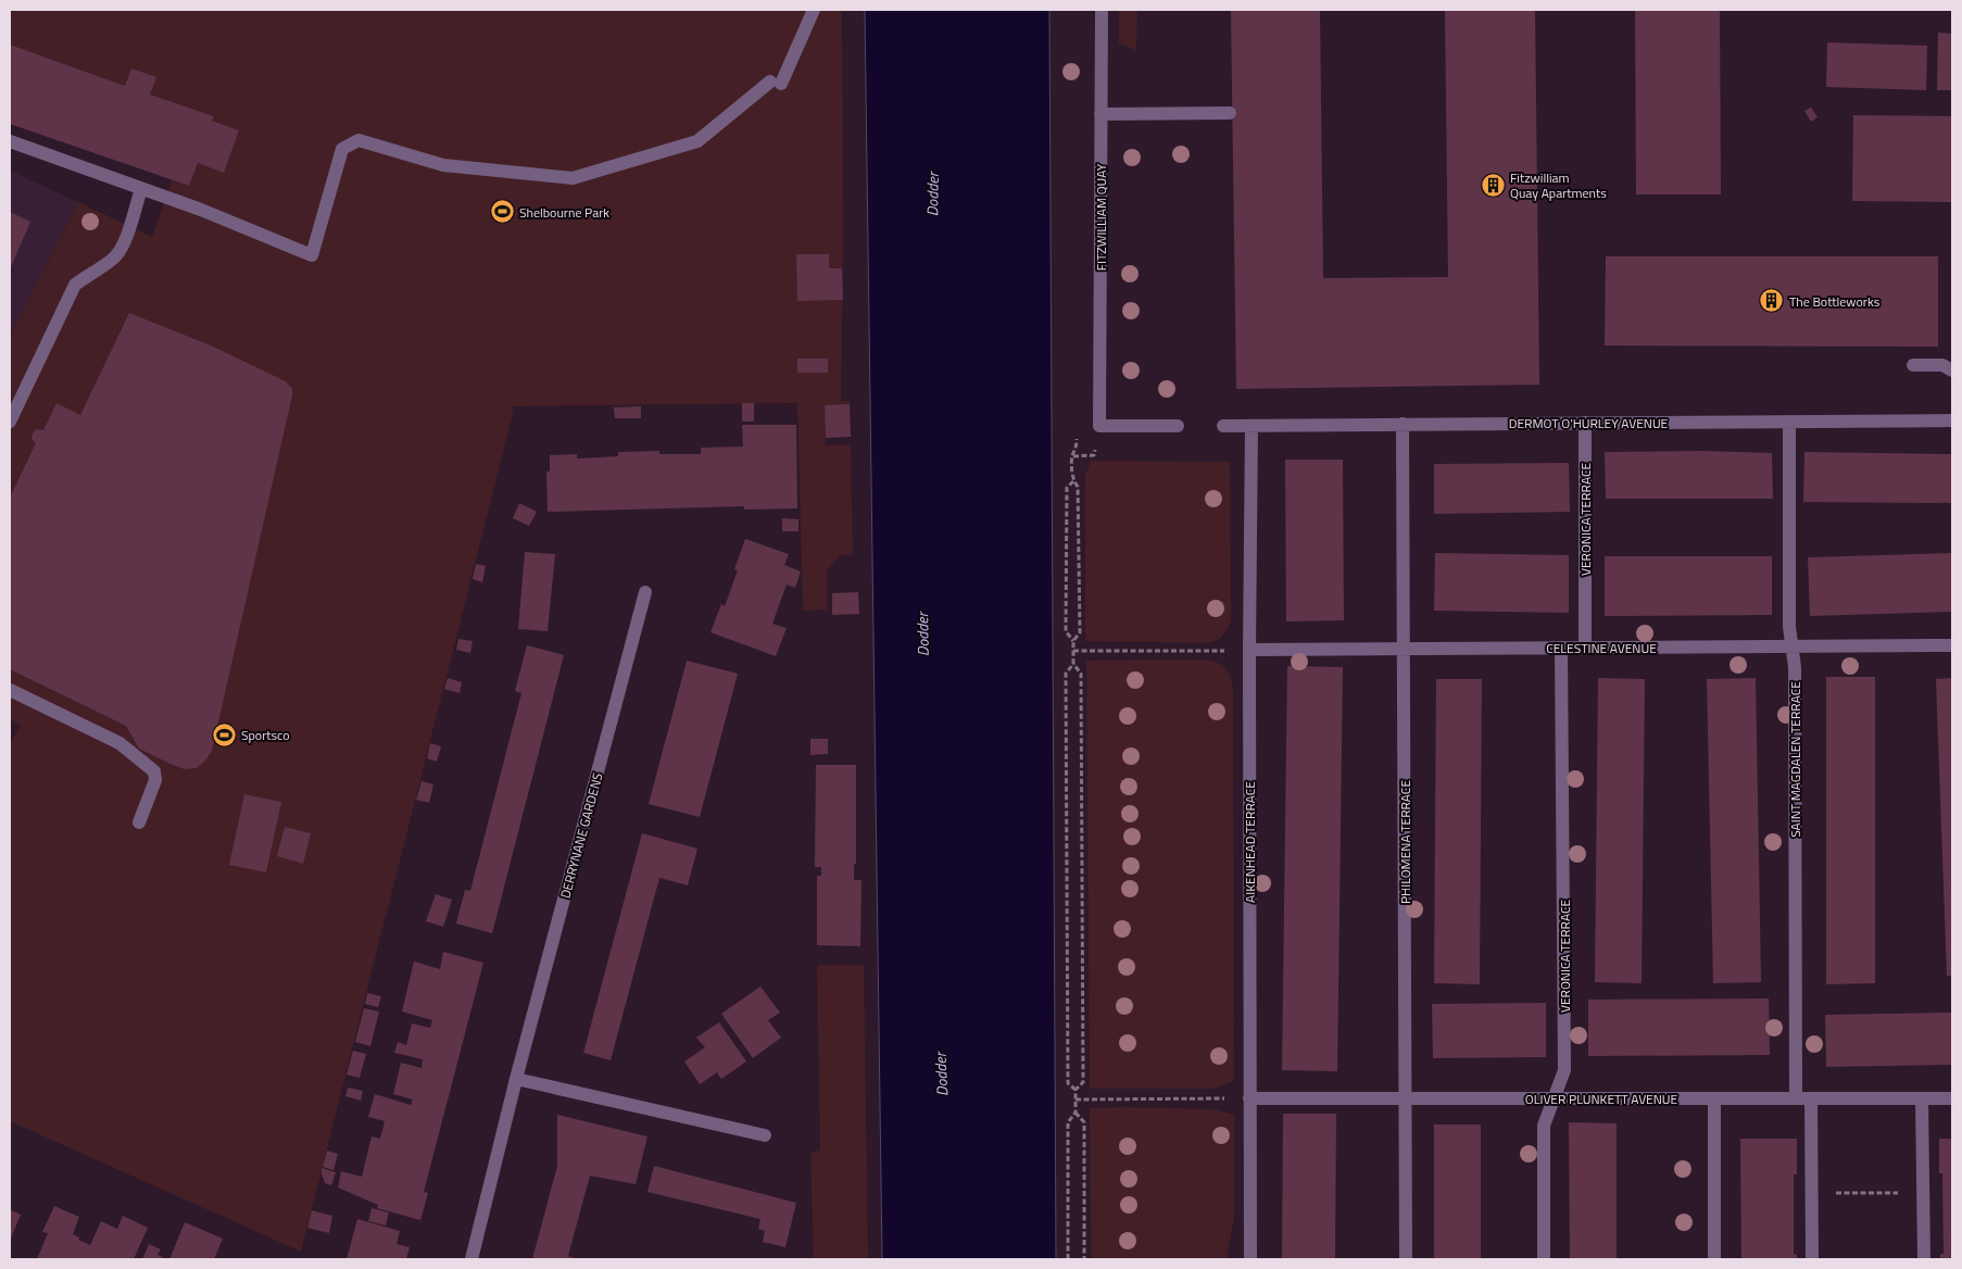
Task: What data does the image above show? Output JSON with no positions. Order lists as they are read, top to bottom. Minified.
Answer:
{"streets":{"street":["FITZWILLIAM QUAY","DERMOT O'HURLEY AVENUE","VERONICA TERRACE","CELESTINE AVENUE","SAINT MAGDALEN TERRACE","DERRYNANE GARDENS","AIKENHEAD TERRACE","PHILOMENA TERRACE","OLIVER PLUNKETT AVENUE"]},"crossings":[["DERMOT O'HURLEY AVENUE","VERONICA TERRACE"],["DERMOT O'HURLEY AVENUE","SAINT MAGDALEN TERRACE"],["DERMOT O'HURLEY AVENUE","AIKENHEAD TERRACE"],["DERMOT O'HURLEY AVENUE","PHILOMENA TERRACE"],["VERONICA TERRACE","CELESTINE AVENUE"],["VERONICA TERRACE","OLIVER PLUNKETT AVENUE"],["CELESTINE AVENUE","SAINT MAGDALEN TERRACE"],["CELESTINE AVENUE","AIKENHEAD TERRACE"],["CELESTINE AVENUE","PHILOMENA TERRACE"],["SAINT MAGDALEN TERRACE","OLIVER PLUNKETT AVENUE"],["AIKENHEAD TERRACE","OLIVER PLUNKETT AVENUE"],["PHILOMENA TERRACE","OLIVER PLUNKETT AVENUE"]],"water":["Dodder"],"places":{"building":["Fitzwilliam Quay Apartments","The Bottleworks"],"sports":["Shelbourne Park","Sportsco"]}}
